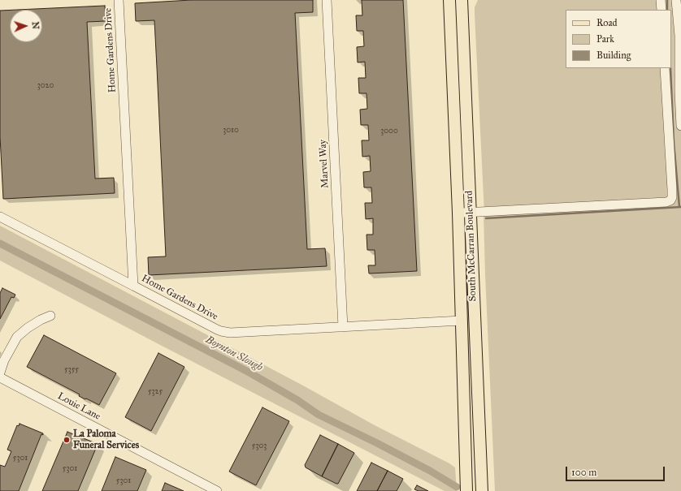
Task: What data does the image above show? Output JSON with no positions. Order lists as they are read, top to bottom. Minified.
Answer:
{"streets":{"main road":["South McCarran Boulevard"],"street":["Home Gardens Drive","Marvel Way","Louie Lane"]},"crossings":[["Home Gardens Drive","Marvel Way"],["Home Gardens Drive","South McCarran Boulevard"]],"water":["Boynton Slough"],"places":["La Paloma Funeral Services"],"house_numbers":["3020","3010","3000","5355","5325","5303","5301","5301","5301"],"legend":["Road","Park","Building"],"scale_bar":"100 m","north":"right"}
